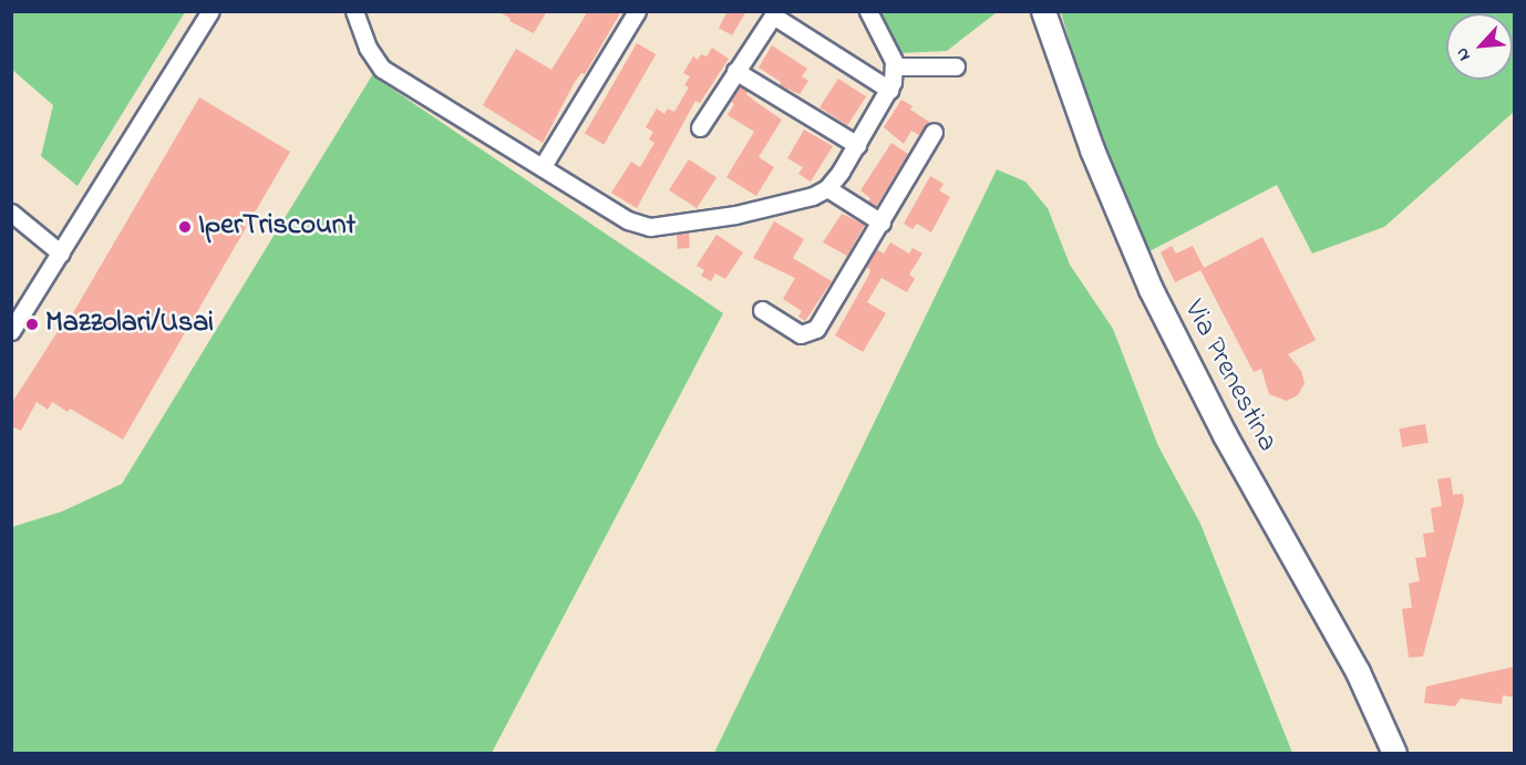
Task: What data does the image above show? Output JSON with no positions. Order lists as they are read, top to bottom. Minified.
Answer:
{"streets":{"main road":["Via Prenestina"]},"places":["IperTriscount","Mazzolari/Usai"],"north":"bottom left"}
